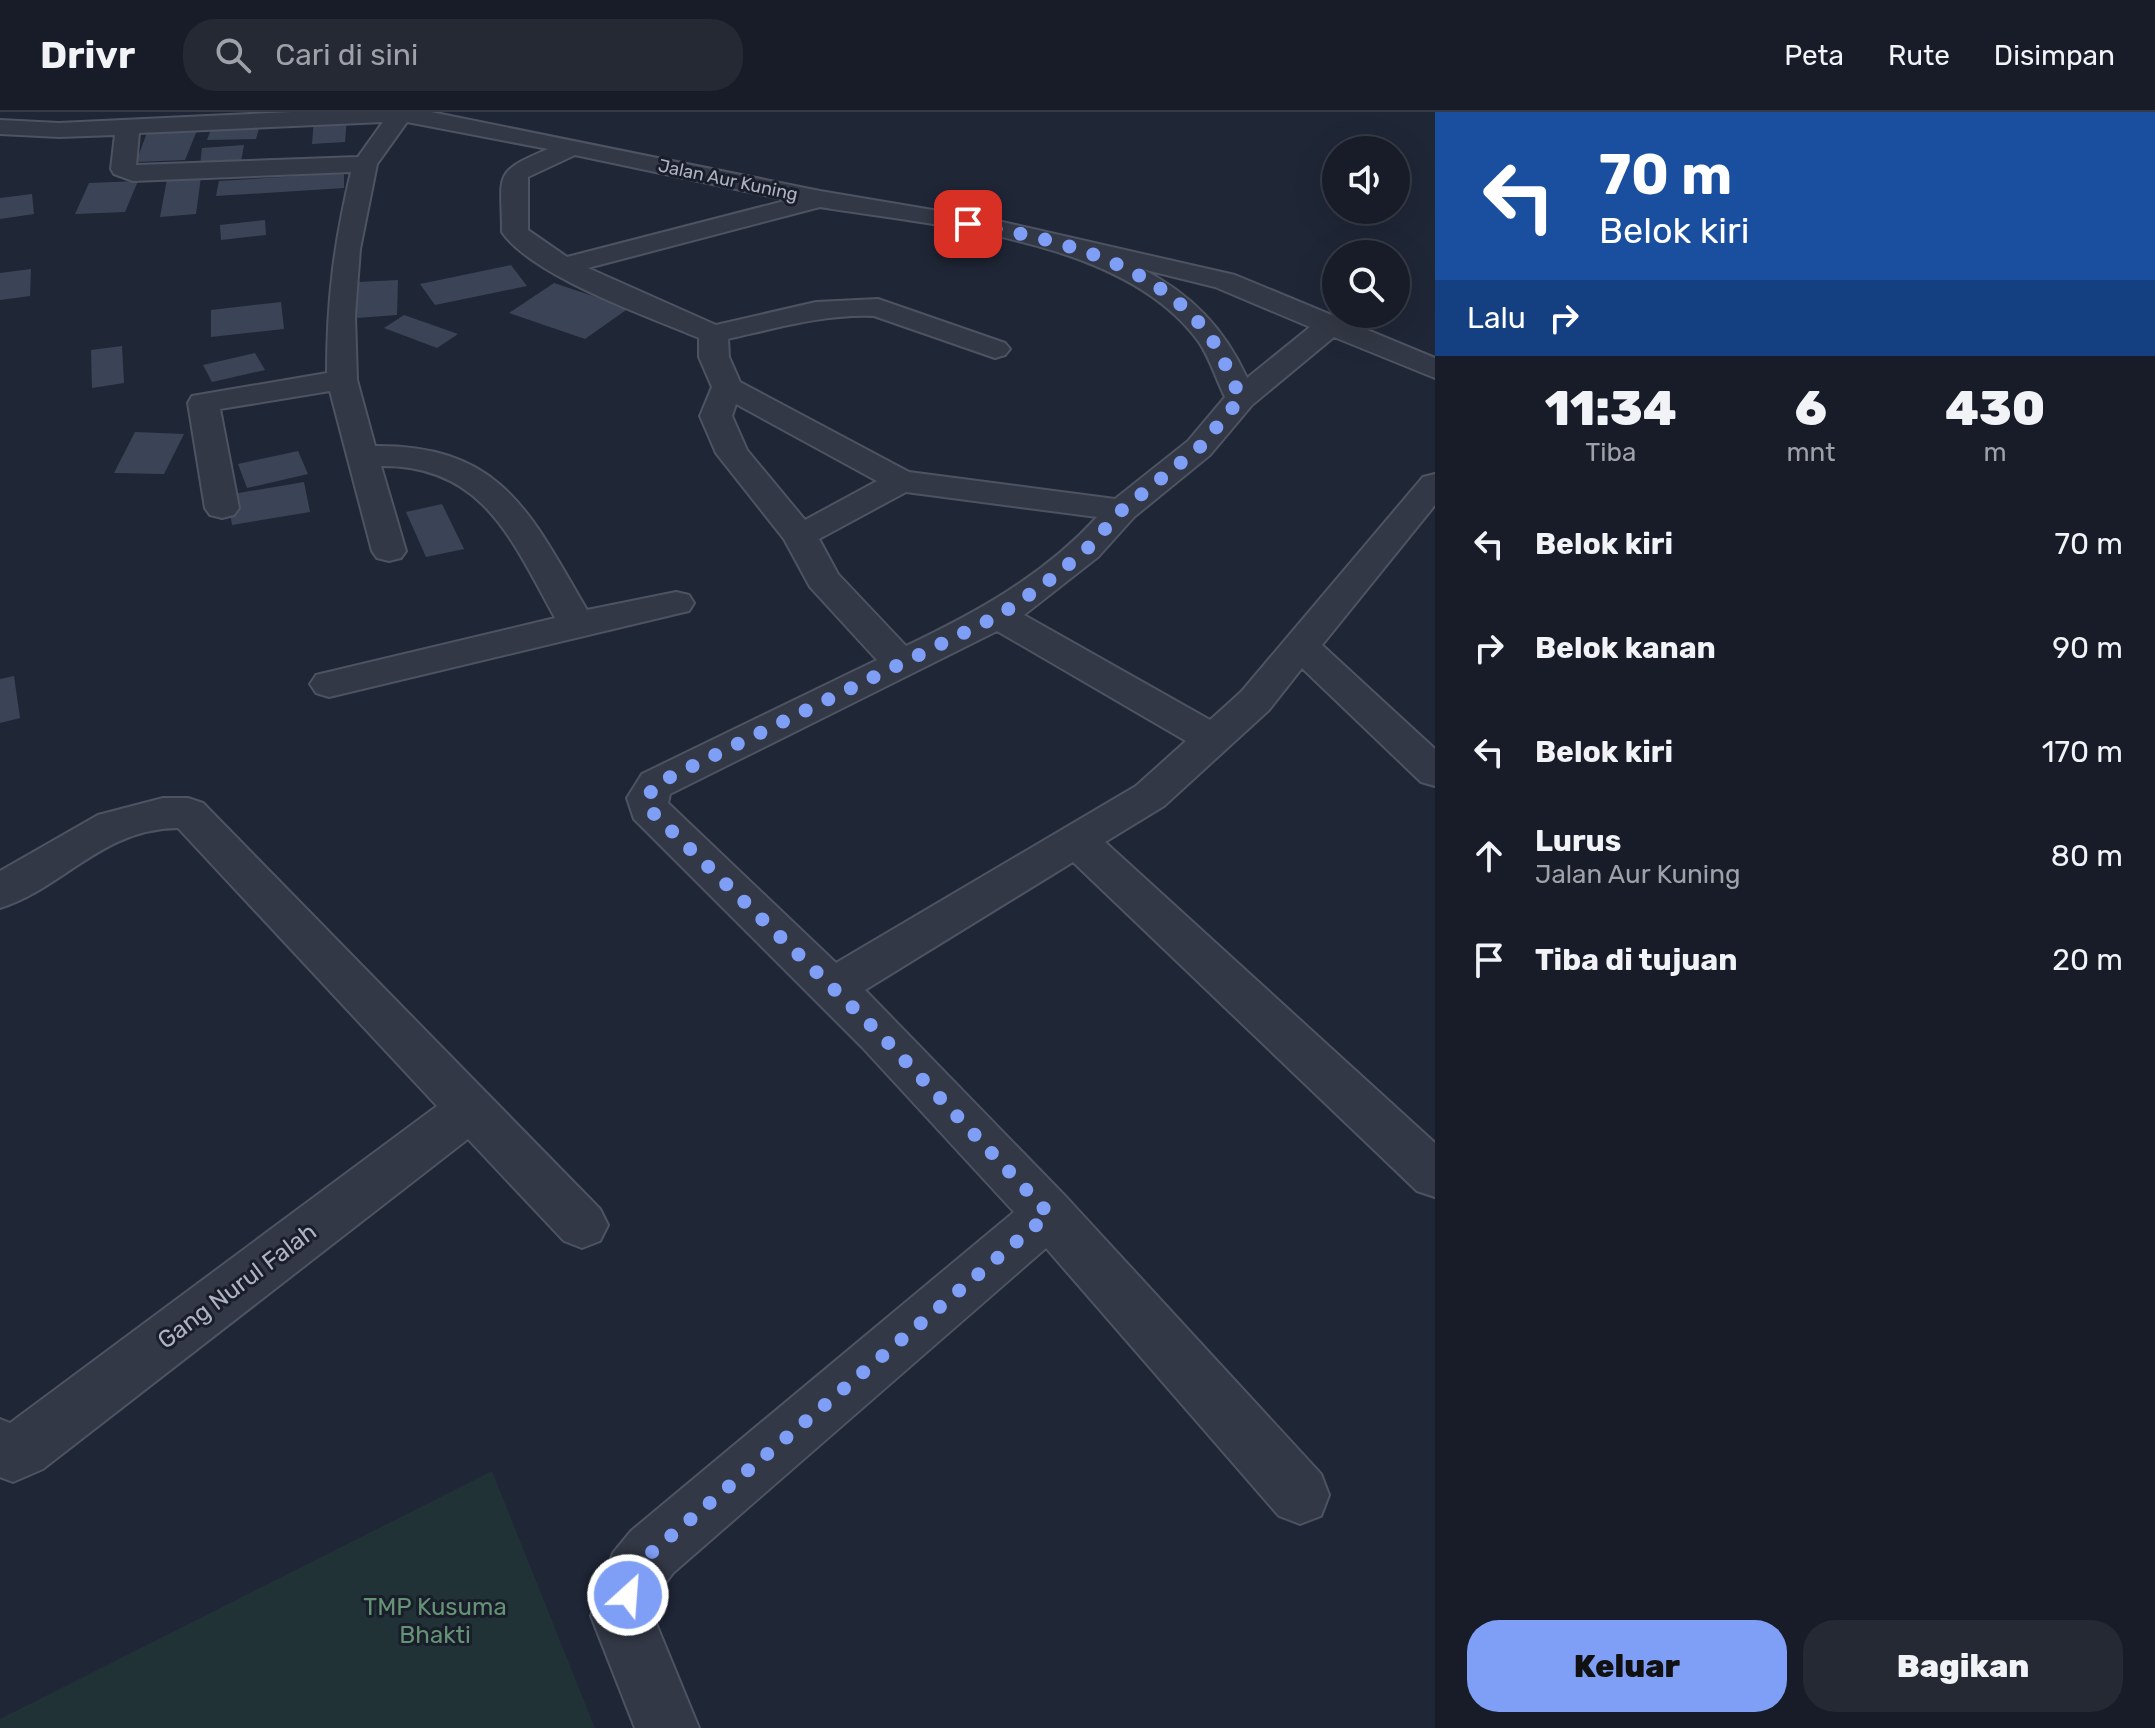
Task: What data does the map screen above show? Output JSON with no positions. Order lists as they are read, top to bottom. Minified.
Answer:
{"streets":{"street":["Jalan Aur Kuning","Gang Nurul Falah"]},"parks":["TMP Kusuma Bhakti"],"page":{"header":"Drivr","search":"Cari di sini","nav":["Peta","Rute","Disimpan"],"turn":["70 m","Belok kiri"],"then":"Lalu","eta":["11:34","Tiba","6","mnt","430","m"],"list":[{"name":"Belok kiri","value":"70 m"},{"name":"Belok kanan","value":"90 m"},{"name":"Belok kiri","value":"170 m"},{"name":"Lurus","note":"Jalan Aur Kuning","value":"80 m"},{"name":"Tiba di tujuan","value":"20 m"}],"buttons":["Keluar","Bagikan"]}}
